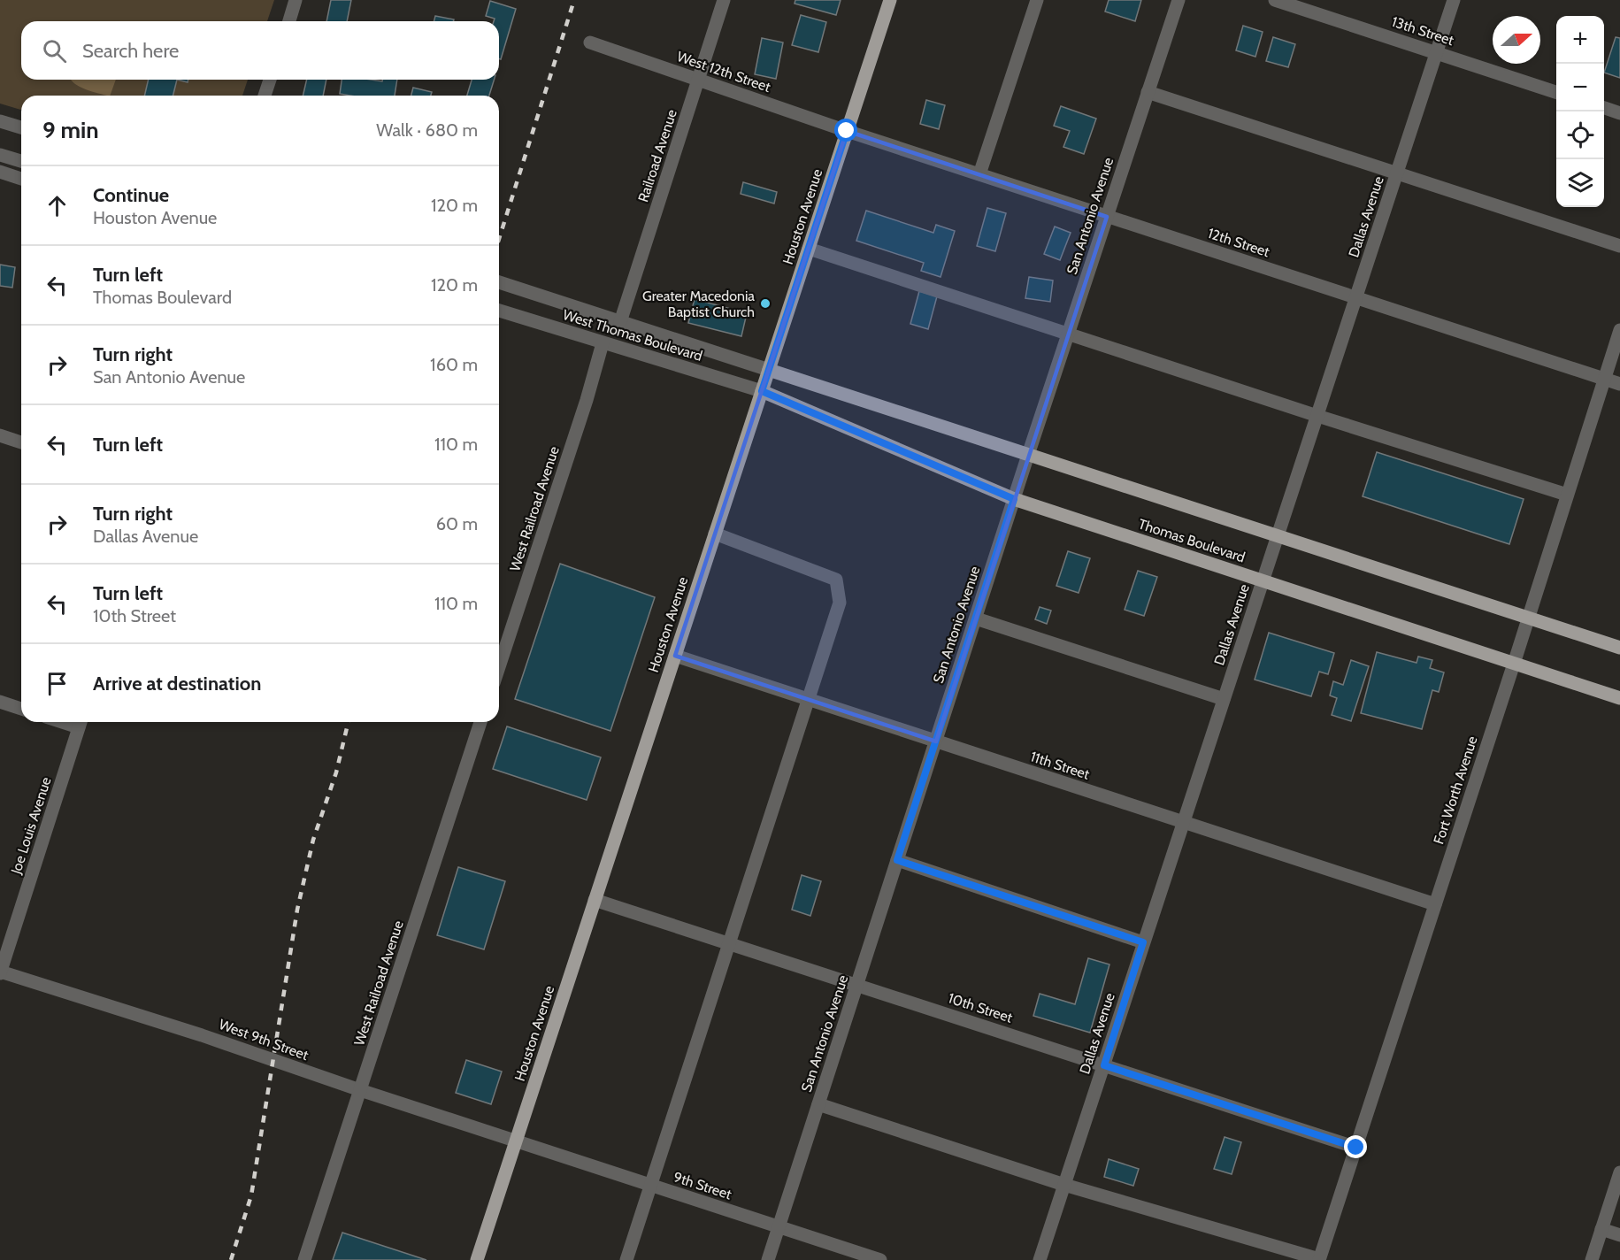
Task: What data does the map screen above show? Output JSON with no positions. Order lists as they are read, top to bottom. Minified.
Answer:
{"streets":{"main road":["Houston Avenue","Thomas Boulevard"],"street":["13th Street","West 12th Street","Railroad Avenue","San Antonio Avenue","Dallas Avenue","12th Street","West Thomas Boulevard","West Railroad Avenue","11th Street","Fort Worth Avenue","Joe Louis Avenue","10th Street","West 9th Street","9th Street"]},"crossings":[["13th Street","Dallas Avenue"],["West 12th Street","Railroad Avenue"],["West 12th Street","Houston Avenue"],["West 12th Street","12th Street"],["Railroad Avenue","West Thomas Boulevard"],["San Antonio Avenue","12th Street"],["San Antonio Avenue","Thomas Boulevard"],["San Antonio Avenue","11th Street"],["San Antonio Avenue","10th Street"],["San Antonio Avenue","9th Street"],["Houston Avenue","12th Street"],["Houston Avenue","West Thomas Boulevard"],["Houston Avenue","Thomas Boulevard"],["Houston Avenue","11th Street"],["Houston Avenue","10th Street"],["Houston Avenue","West 9th Street"],["Houston Avenue","9th Street"],["Dallas Avenue","12th Street"],["Dallas Avenue","Thomas Boulevard"],["Dallas Avenue","11th Street"],["Dallas Avenue","10th Street"],["12th Street","Fort Worth Avenue"],["West Thomas Boulevard","West Railroad Avenue"],["West Thomas Boulevard","Thomas Boulevard"],["West Railroad Avenue","West 9th Street"],["Thomas Boulevard","Fort Worth Avenue"],["11th Street","Fort Worth Avenue"],["Fort Worth Avenue","10th Street"],["Joe Louis Avenue","West 9th Street"],["West 9th Street","9th Street"]],"places":["Greater Macedonia Baptist Church"],"north":"right","page":{"map_buttons":["+","−"],"search":"Search here","heading":["9 min","Walk · 680 m"],"list":[["Continue","Houston Avenue","120 m"],["Turn left","Thomas Boulevard","120 m"],["Turn right","San Antonio Avenue","160 m"],["Turn left","110 m"],["Turn right","Dallas Avenue","60 m"],["Turn left","10th Street","110 m"],"Arrive at destination"]}}
